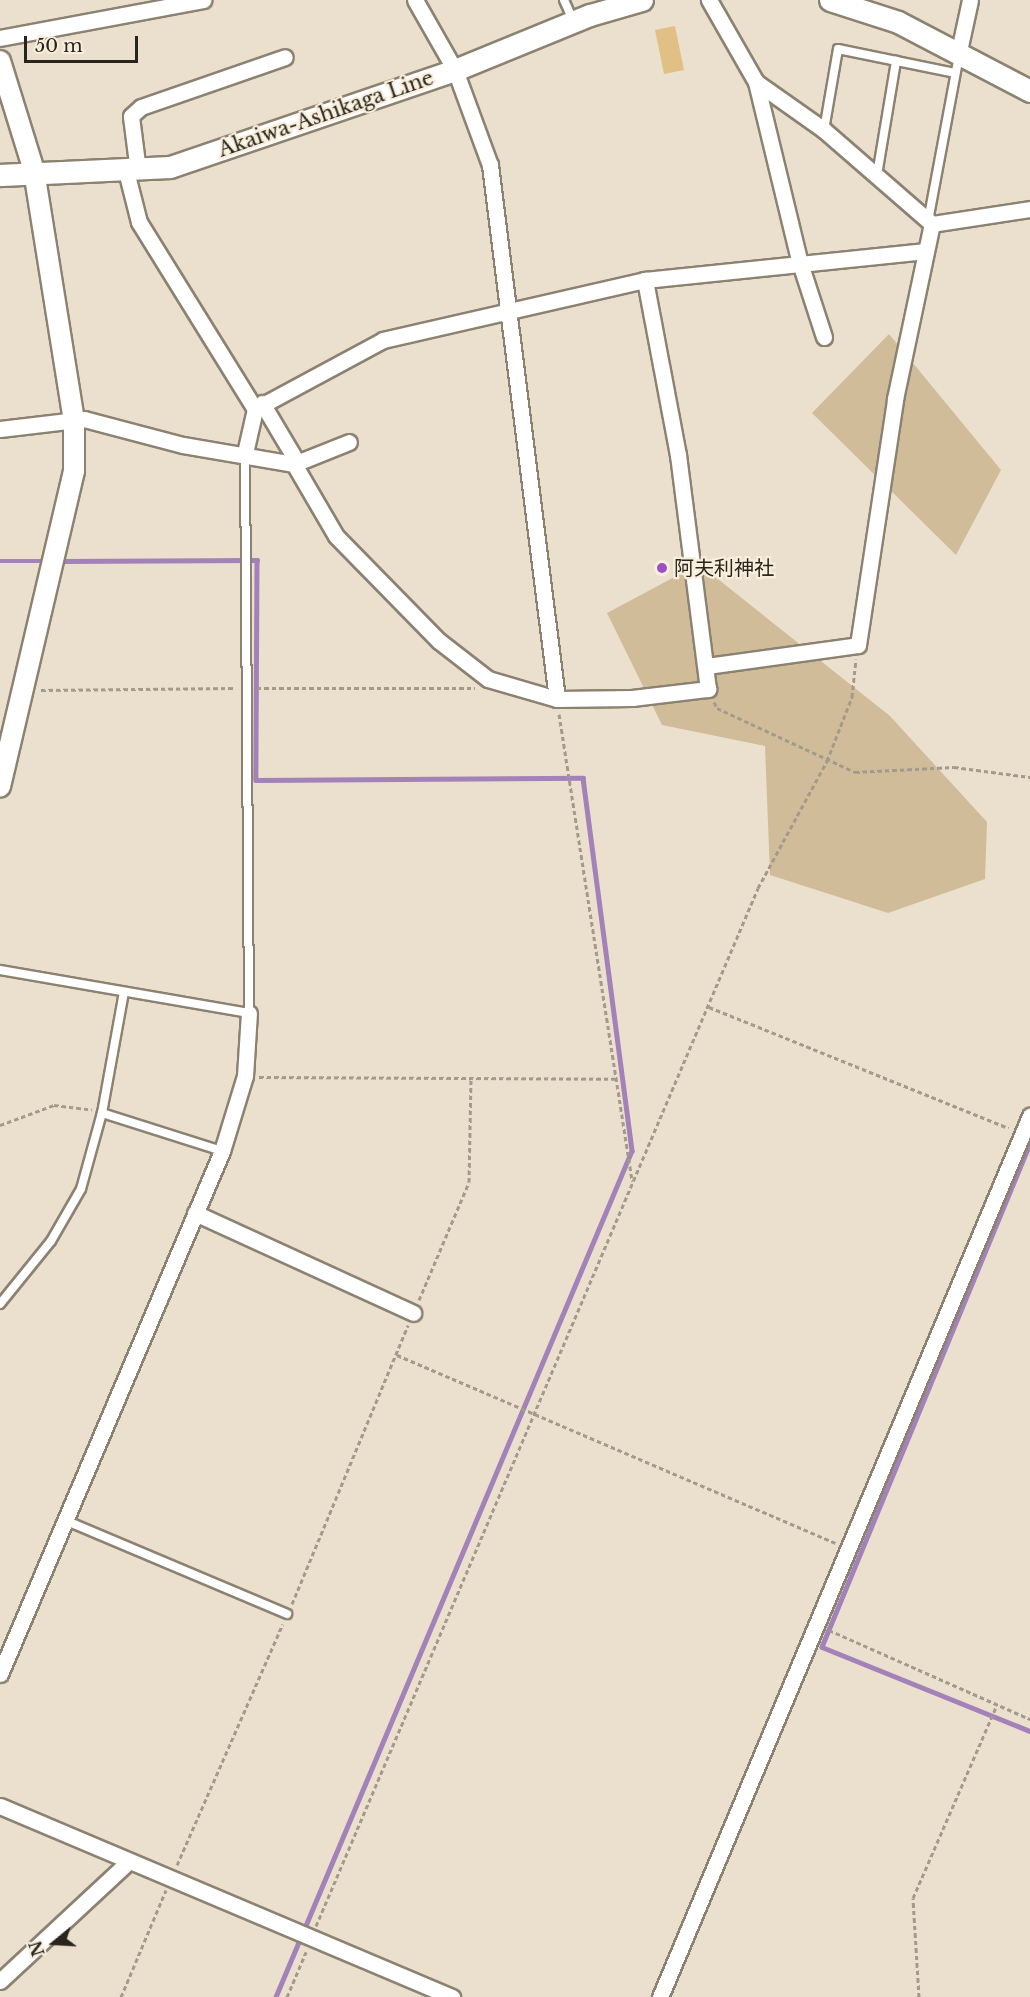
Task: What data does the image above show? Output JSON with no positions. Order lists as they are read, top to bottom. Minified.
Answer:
{"streets":{"main road":["Akaiwa-Ashikaga Line"]},"places":["阿夫利神社"],"scale_bar":"50 m","north":"left"}
